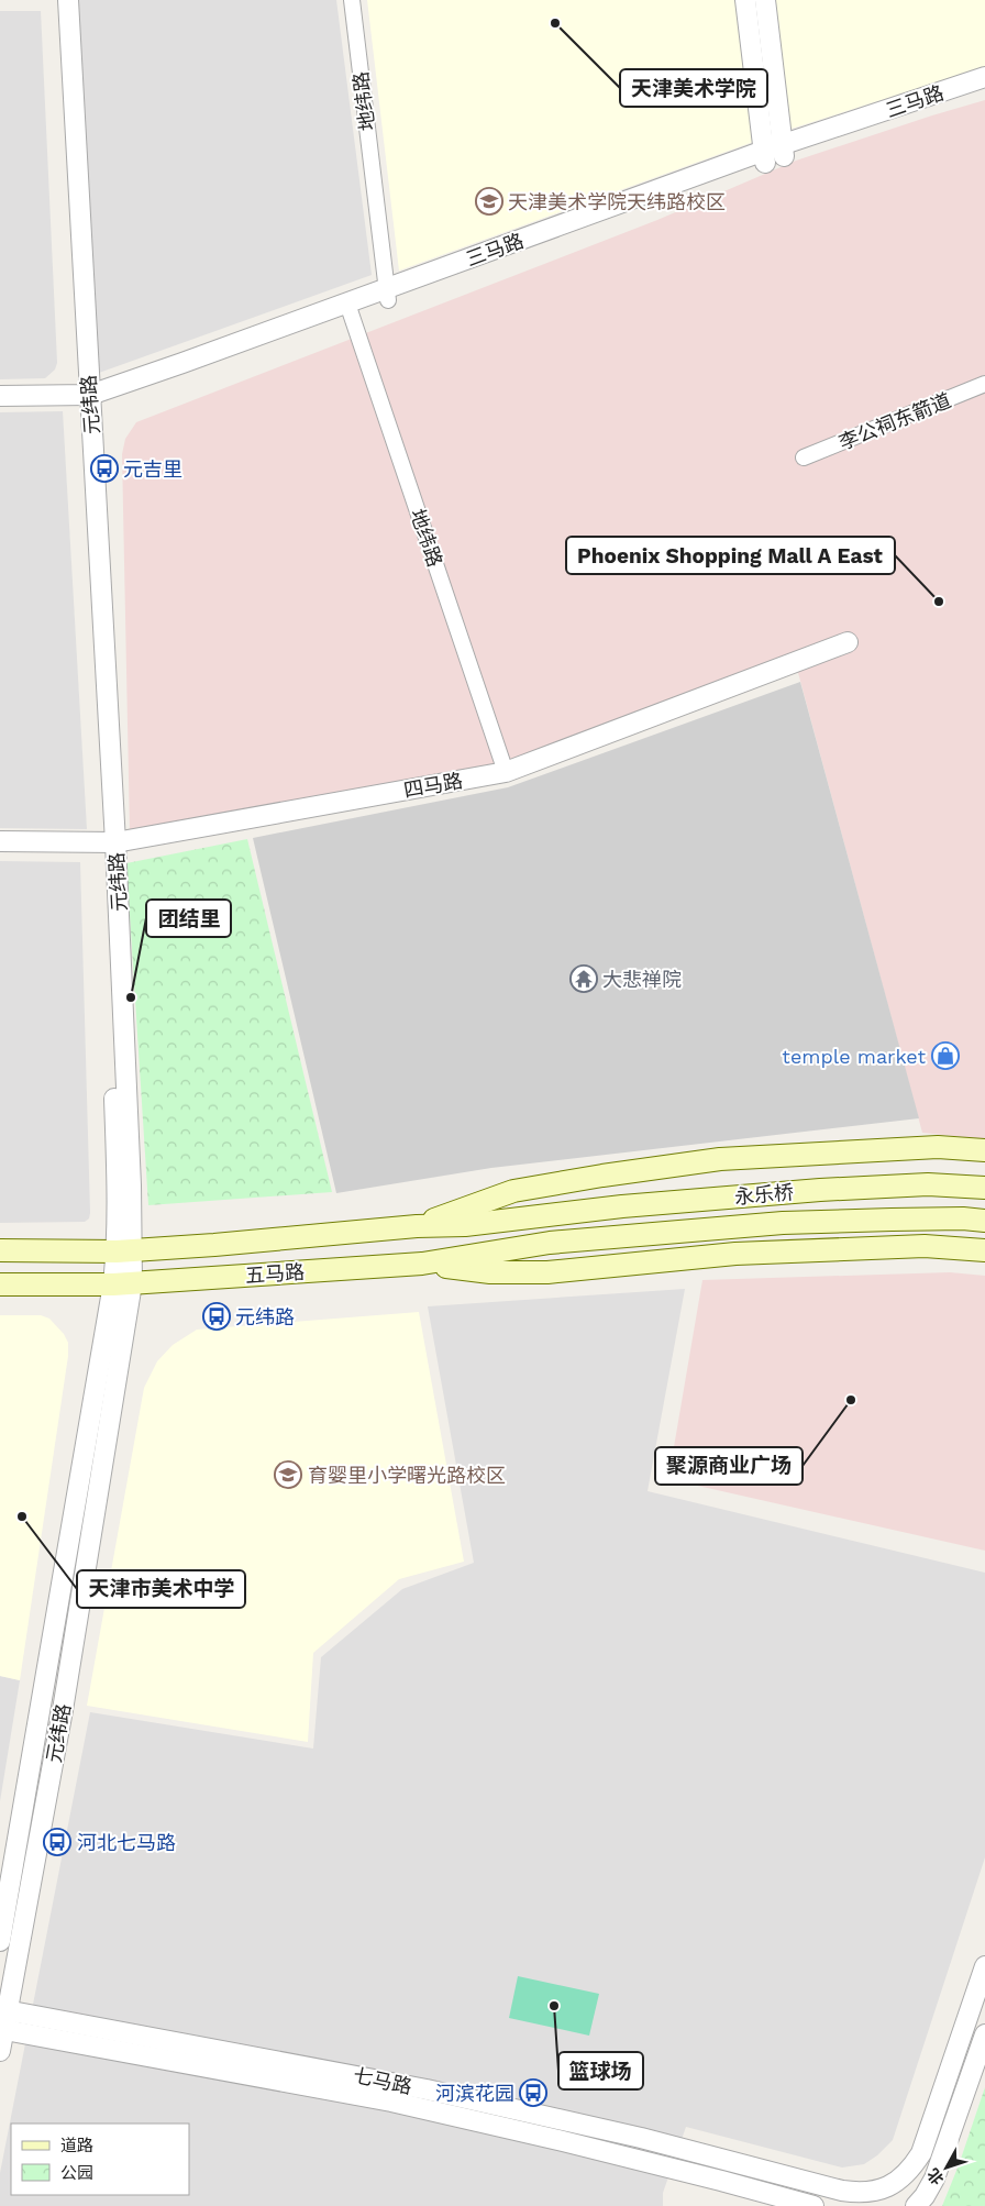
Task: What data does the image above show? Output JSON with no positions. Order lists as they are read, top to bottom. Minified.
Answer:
{"streets":{"main road":["永乐桥","五马路"],"street":["地纬路","三马路","元纬路","李公祠东箭道","四马路","七马路"]},"crossings":[["地纬路","三马路"],["地纬路","四马路"],["三马路","元纬路"],["元纬路","四马路"],["元纬路","五马路"],["元纬路","七马路"],["永乐桥","五马路"]],"places":{"other":["天津美术学院","Phoenix Shopping Mall A East","团结里","聚源商业广场","天津市美术中学","篮球场"],"school or university":["天津美术学院天纬路校区","育婴里小学曙光路校区"],"bus stop":["元吉里","元纬路","河北七马路","河滨花园"],"temple":["大悲禅院"],"shop":["temple market"]},"legend":["道路","公园"],"north":"bottom left"}
